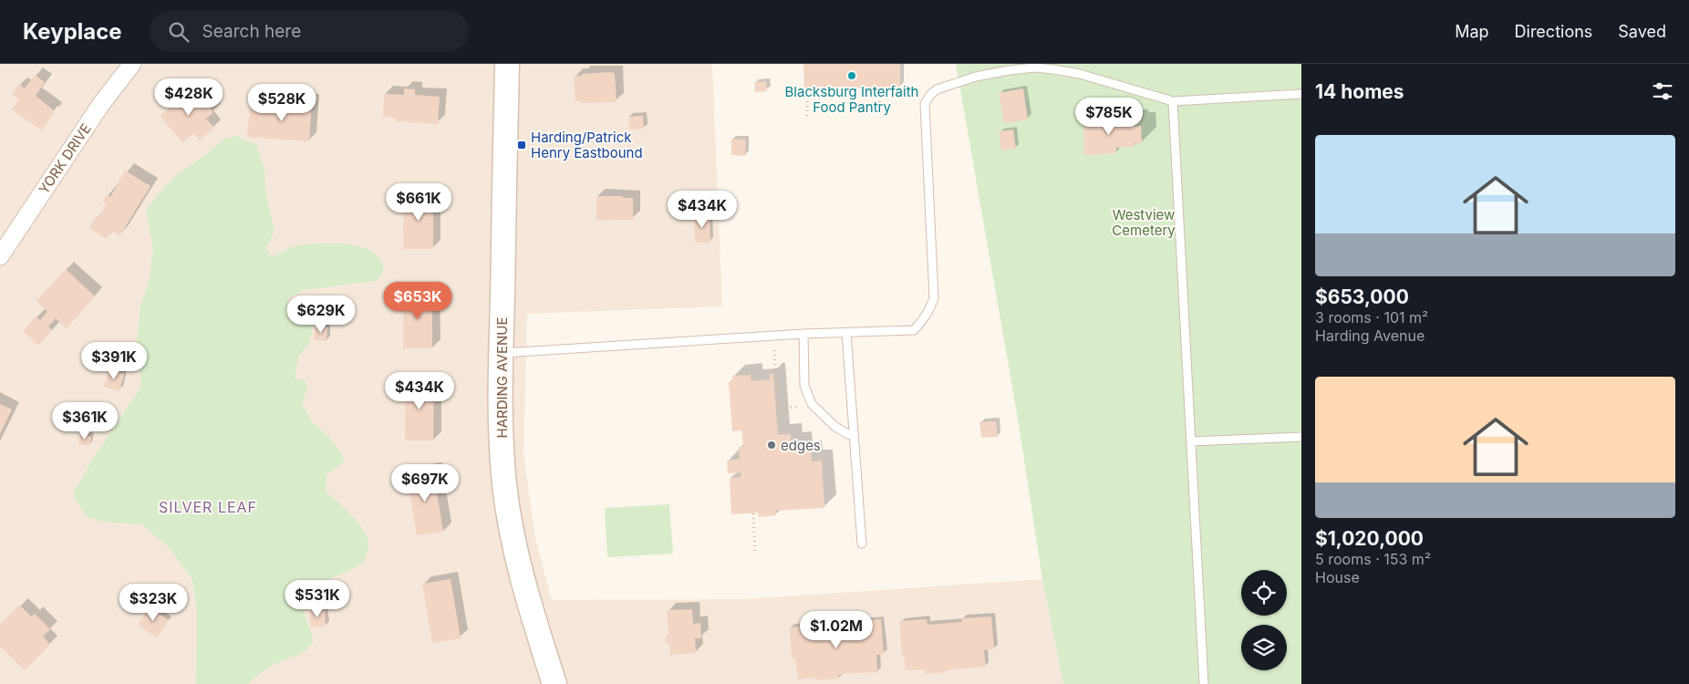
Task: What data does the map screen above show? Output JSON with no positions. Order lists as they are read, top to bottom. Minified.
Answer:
{"streets":{"main road":["HARDING AVENUE"],"street":["YORK DRIVE"]},"districts":["SILVER LEAF"],"parks":["Westview Cemetery"],"places":{"other":["Blacksburg Interfaith Food Pantry","edges"],"transit":["Harding/Patrick Henry Eastbound"]},"page":{"header":"Keyplace","search":"Search here","nav":["Map","Directions","Saved"],"heading":"14 homes","price":["$428K","$528K","$785K","$661K","$434K","$653K","$629K","$391K","$434K","$361K","$697K","$531K","$323K","$1.02M"],"list":[{"name":"$653,000","note":"3 rooms · 101 m² · Harding Avenue"},{"name":"$1,020,000","note":"5 rooms · 153 m² · House"}]}}
